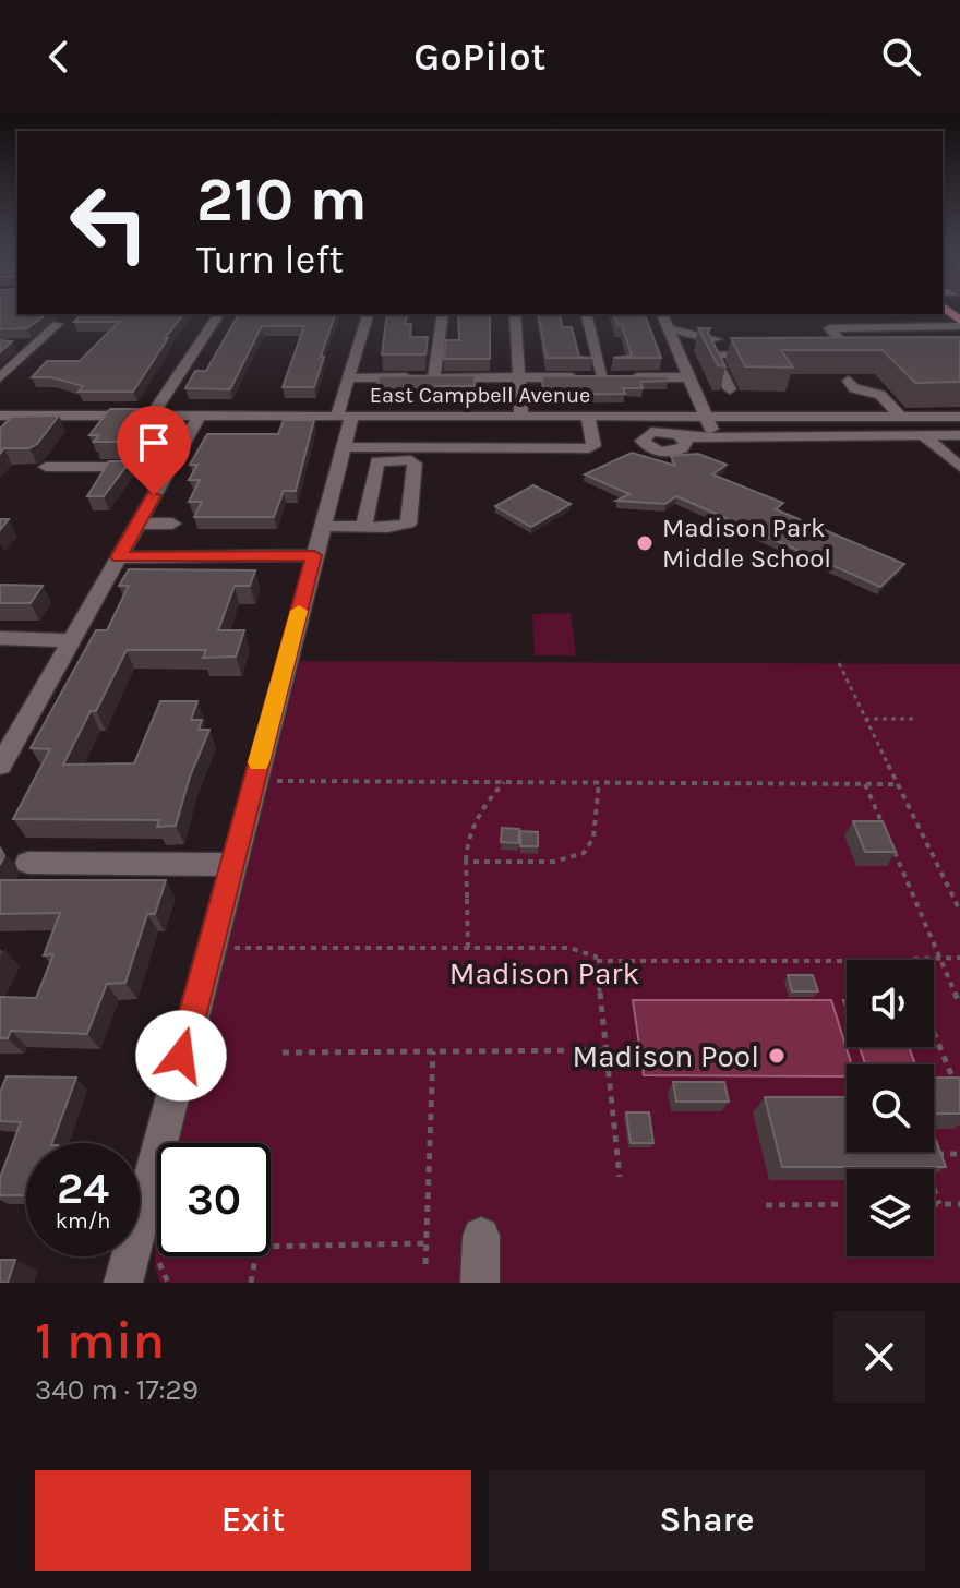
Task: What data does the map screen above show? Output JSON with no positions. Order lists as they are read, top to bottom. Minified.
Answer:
{"streets":{"street":["East Campbell Avenue"]},"parks":["Madison Park"],"places":["Madison Park Middle School","Madison Pool"],"page":{"header":"GoPilot","turn":["210 m","Turn left"],"speed":"24 km/h","limit":"30","heading":["1 min","340 m · 17:29"],"buttons":["Exit","Share"]}}
